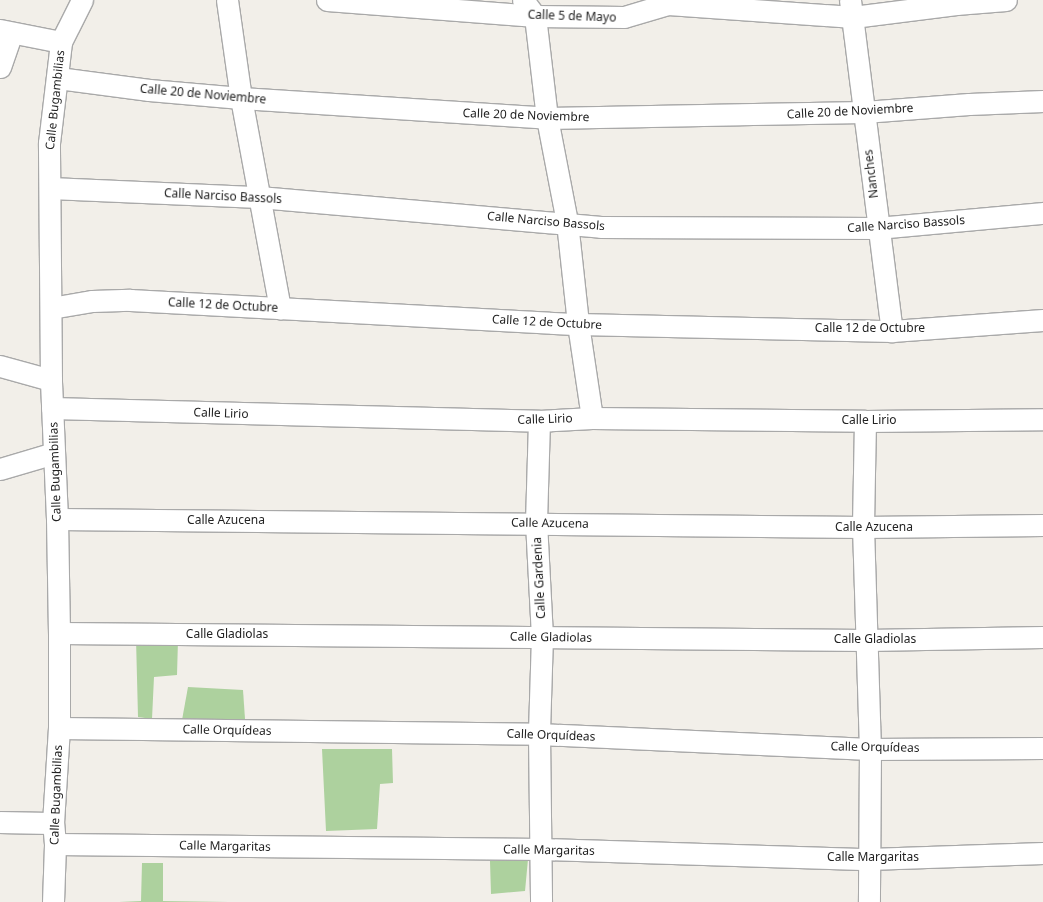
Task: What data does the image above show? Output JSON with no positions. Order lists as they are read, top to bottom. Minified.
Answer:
{"streets":{"street":["Calle 5 de Mayo","Calle 20 de Noviembre","Calle Bugambilias","Nanches","Calle Narciso Bassols","Calle 12 de Octubre","Calle Lirio","Calle Azucena","Calle Gardenia","Calle Gladiolas","Calle Orquídeas","Calle Margaritas"]},"crossings":[["Calle 5 de Mayo","Nanches"],["Calle 20 de Noviembre","Calle Bugambilias"],["Calle 20 de Noviembre","Nanches"],["Calle Bugambilias","Calle Narciso Bassols"],["Calle Bugambilias","Calle 12 de Octubre"],["Calle Bugambilias","Calle Lirio"],["Calle Bugambilias","Calle Azucena"],["Calle Bugambilias","Calle Gladiolas"],["Calle Bugambilias","Calle Orquídeas"],["Calle Bugambilias","Calle Margaritas"],["Nanches","Calle Narciso Bassols"],["Nanches","Calle 12 de Octubre"],["Calle Lirio","Calle Gardenia"],["Calle Azucena","Calle Gardenia"],["Calle Gardenia","Calle Gladiolas"],["Calle Gardenia","Calle Orquídeas"],["Calle Gardenia","Calle Margaritas"]]}
